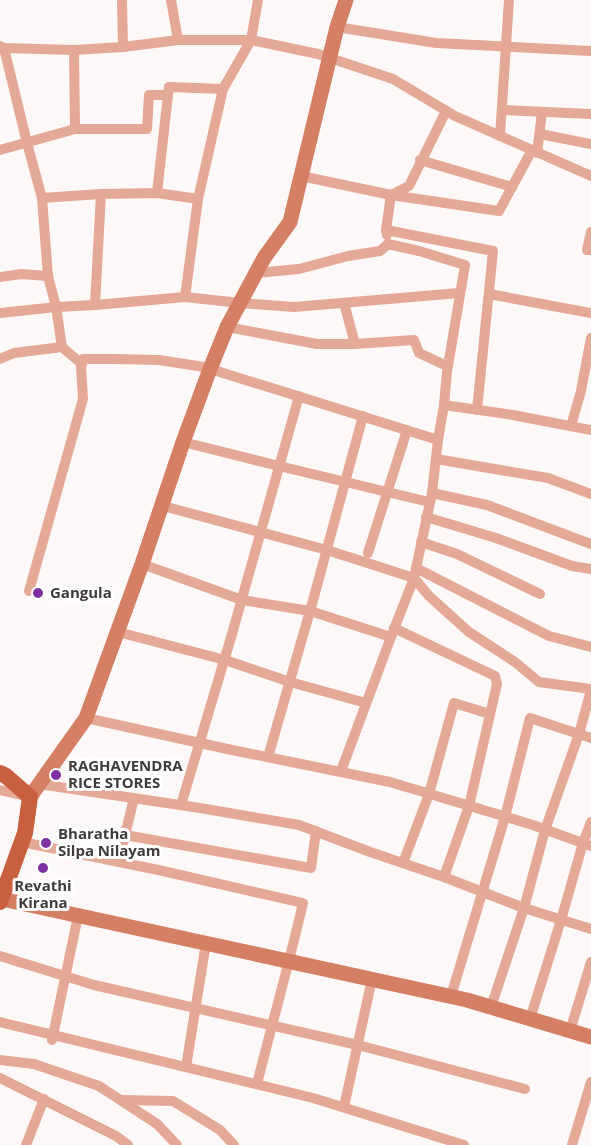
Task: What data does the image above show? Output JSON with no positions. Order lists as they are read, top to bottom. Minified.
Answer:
{"places":["Gangula","RAGHAVENDRA RICE STORES","Bharatha Silpa Nilayam","Revathi Kirana"]}
